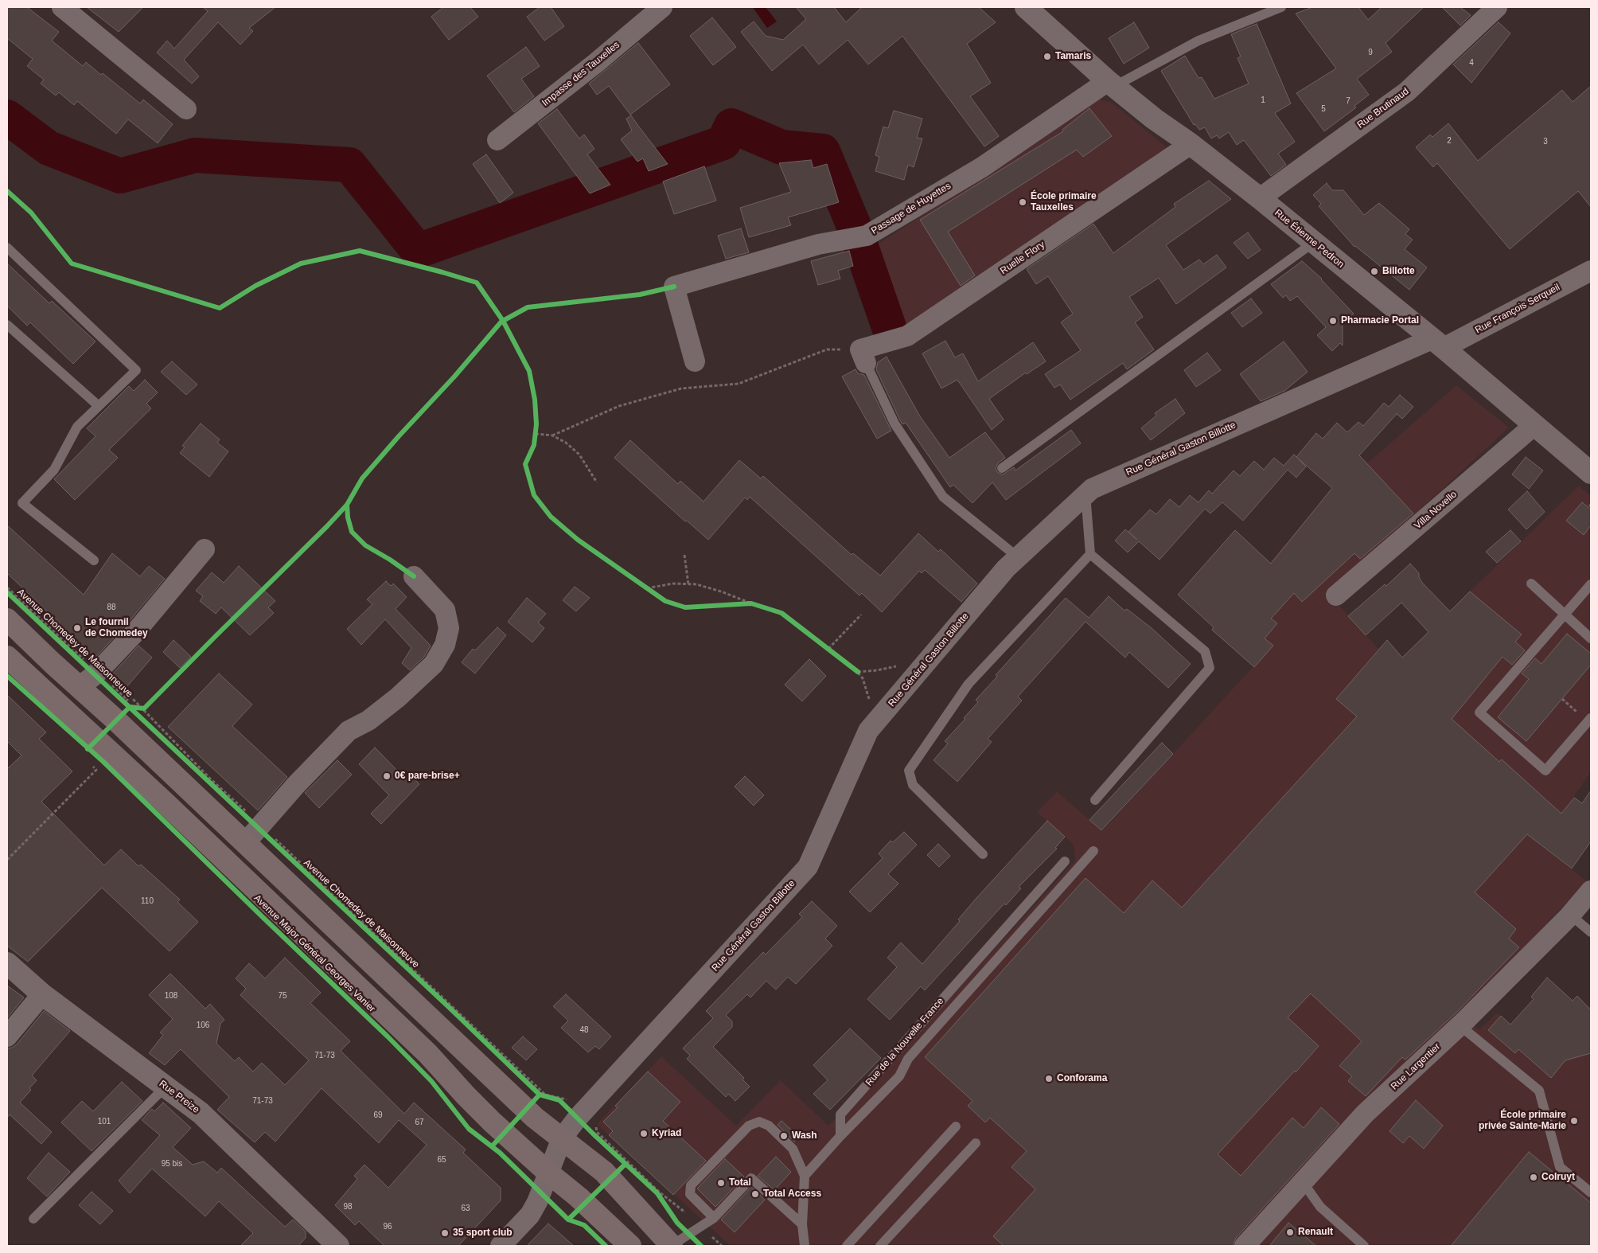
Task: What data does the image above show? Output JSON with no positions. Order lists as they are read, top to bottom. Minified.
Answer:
{"streets":{"main road":["Avenue Major Général Georges Vanier"],"street":["Impasse des Tauxelles","Rue Brutinaud","Passage de Huyettes","Rue Étienne Pedron","Ruelle Flory","Rue François Serqueil","Rue Général Gaston Billotte","Villa Novello","Rue Largentier","Rue Preize"],"lane":["Rue de la Nouvelle France"],"cycle path":["Avenue Chomedey de Maisonneuve"]},"crossings":[["Rue Brutinaud","Rue Étienne Pedron"],["Passage de Huyettes","Rue Étienne Pedron"],["Rue Étienne Pedron","Ruelle Flory"],["Rue Étienne Pedron","Rue François Serqueil"],["Rue Étienne Pedron","Rue Général Gaston Billotte"],["Rue Étienne Pedron","Villa Novello"],["Rue François Serqueil","Rue Général Gaston Billotte"],["Rue Général Gaston Billotte","Avenue Chomedey de Maisonneuve"],["Rue Général Gaston Billotte","Avenue Major Général Georges Vanier"]],"places":["Tamaris","École primaire Tauxelles","Billotte","Pharmacie Portal","Le fournil de Chomedey","0€ pare-brise+","Conforama","École primaire privée Sainte-Marie","Kyriad","Wash","Colruyt","Total","Total Access","Renault","35 sport club"],"house_numbers":["9","4","1","7","5","2","3","88","110","108","75","106","48","71-73","71-73","69","101","67","65","95 bis","98","63","96"]}
